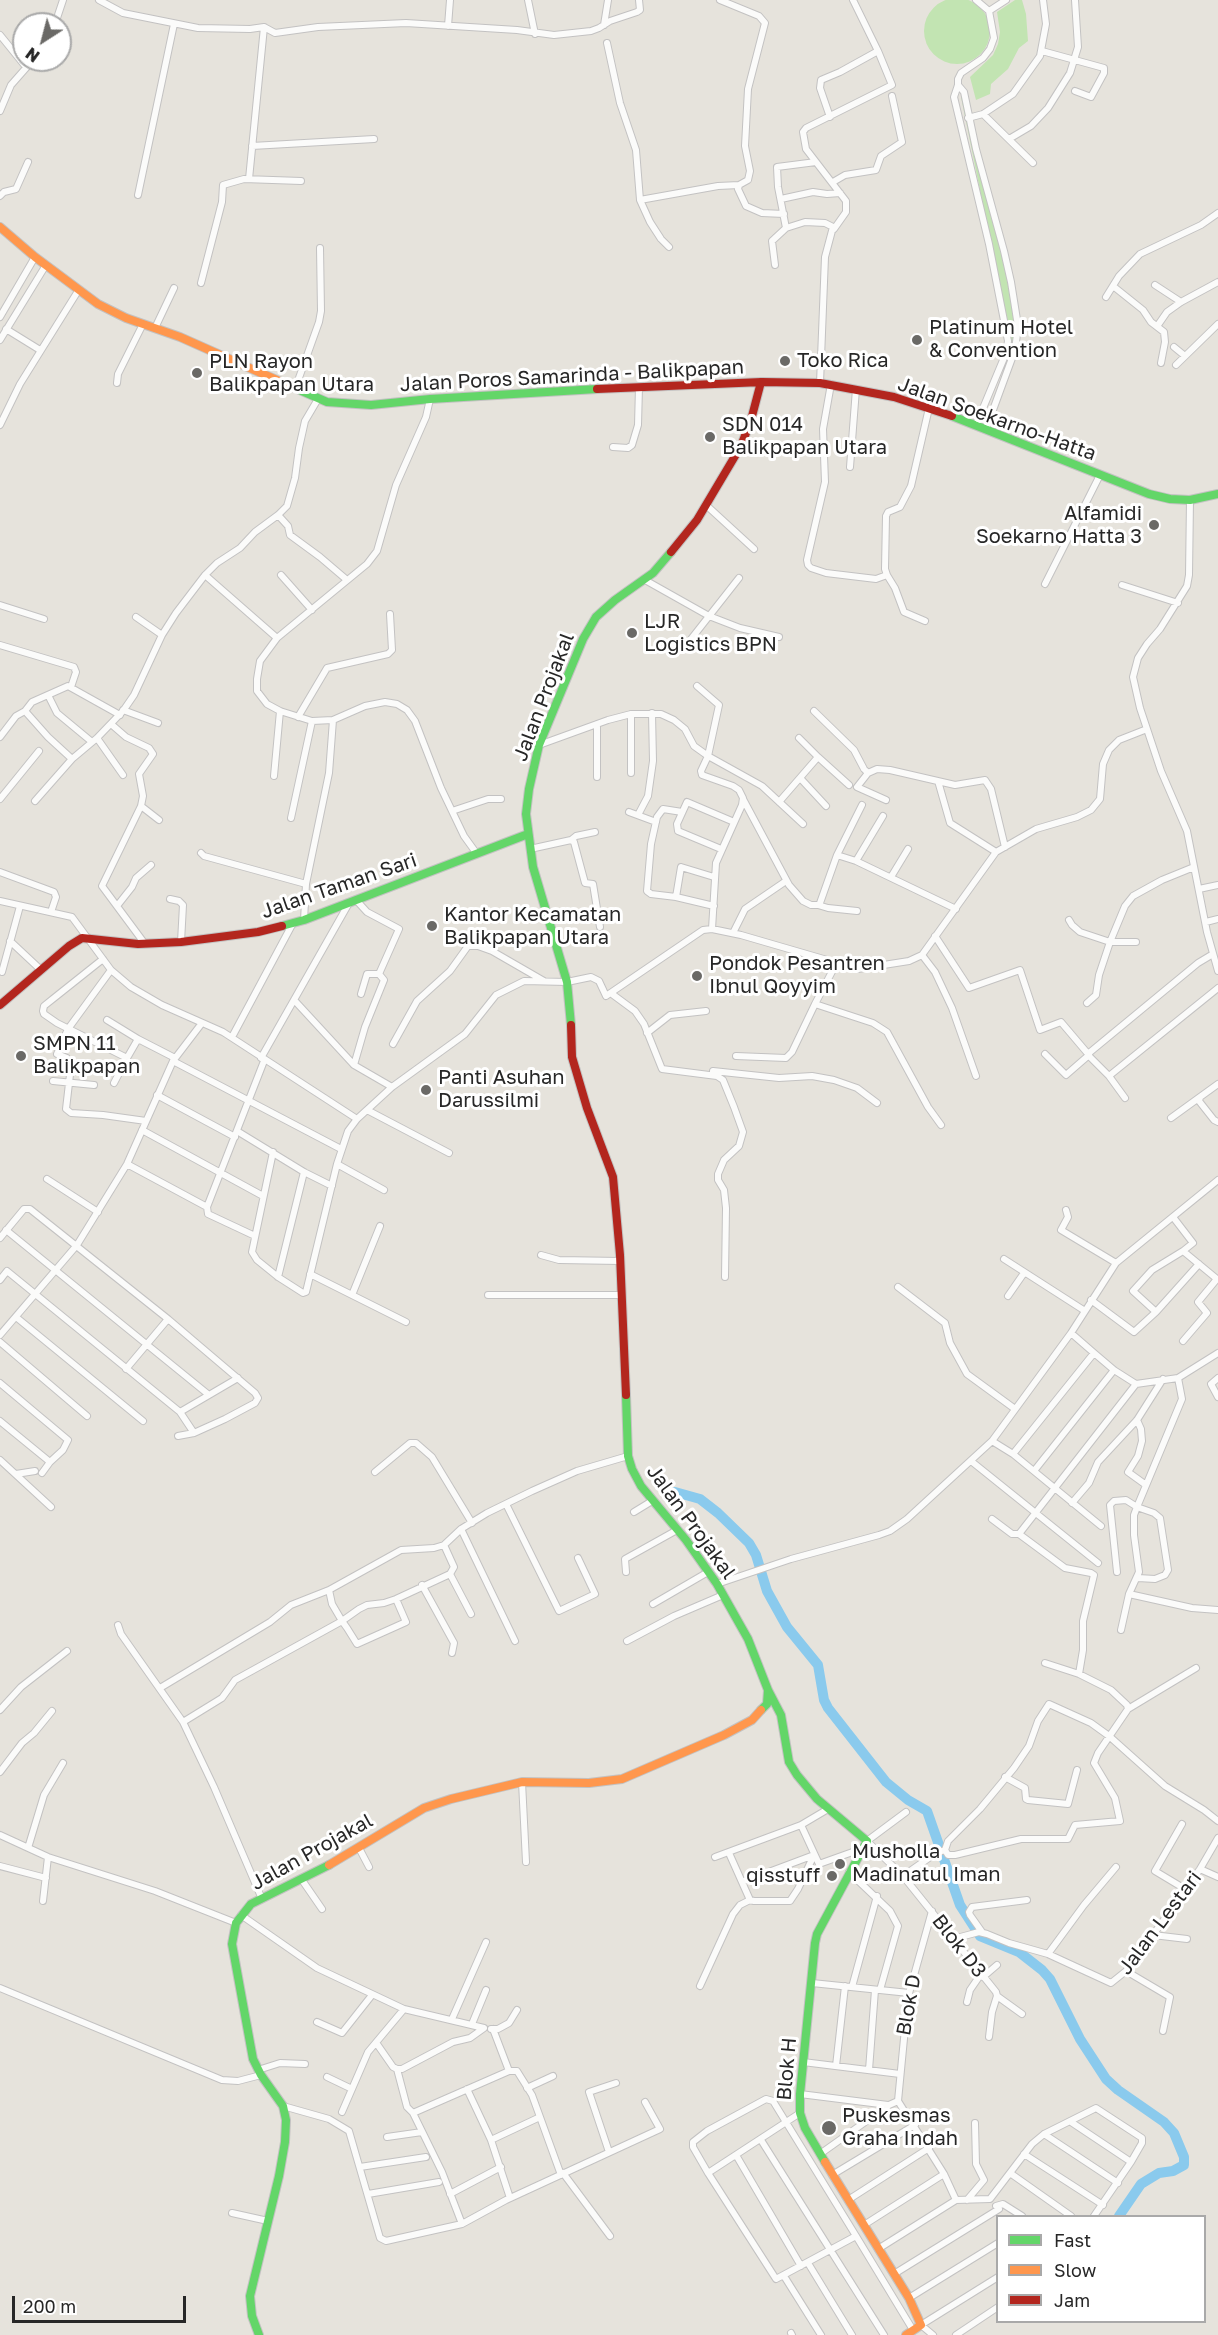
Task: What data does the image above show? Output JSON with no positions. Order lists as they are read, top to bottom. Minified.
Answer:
{"streets":{"main road":["Jalan Poros Samarinda - Balikpapan","Jalan Soekarno-Hatta","Jalan Projakal","Jalan Taman Sari","Blok H"],"street":["Jalan Lestari","Blok D3","Blok D"]},"crossings":[["Jalan Poros Samarinda - Balikpapan","Jalan Soekarno-Hatta"],["Jalan Poros Samarinda - Balikpapan","Jalan Projakal"],["Jalan Soekarno-Hatta","Jalan Projakal"],["Jalan Projakal","Jalan Taman Sari"],["Blok D3","Blok D"],["Blok D3","Blok H"]],"places":["Platinum Hotel & Convention","Toko Rica","PLN Rayon Balikpapan Utara","SDN 014 Balikpapan Utara","Alfamidi Soekarno Hatta 3","LJR Logistics BPN","Kantor Kecamatan Balikpapan Utara","Pondok Pesantren Ibnul Qoyyim","SMPN 11 Balikpapan","Panti Asuhan Darussilmi","Musholla Madinatul Iman","qisstuff","Puskesmas Graha Indah"],"legend":["Fast","Slow","Jam"],"scale_bar":"200 m","north":"bottom left"}
